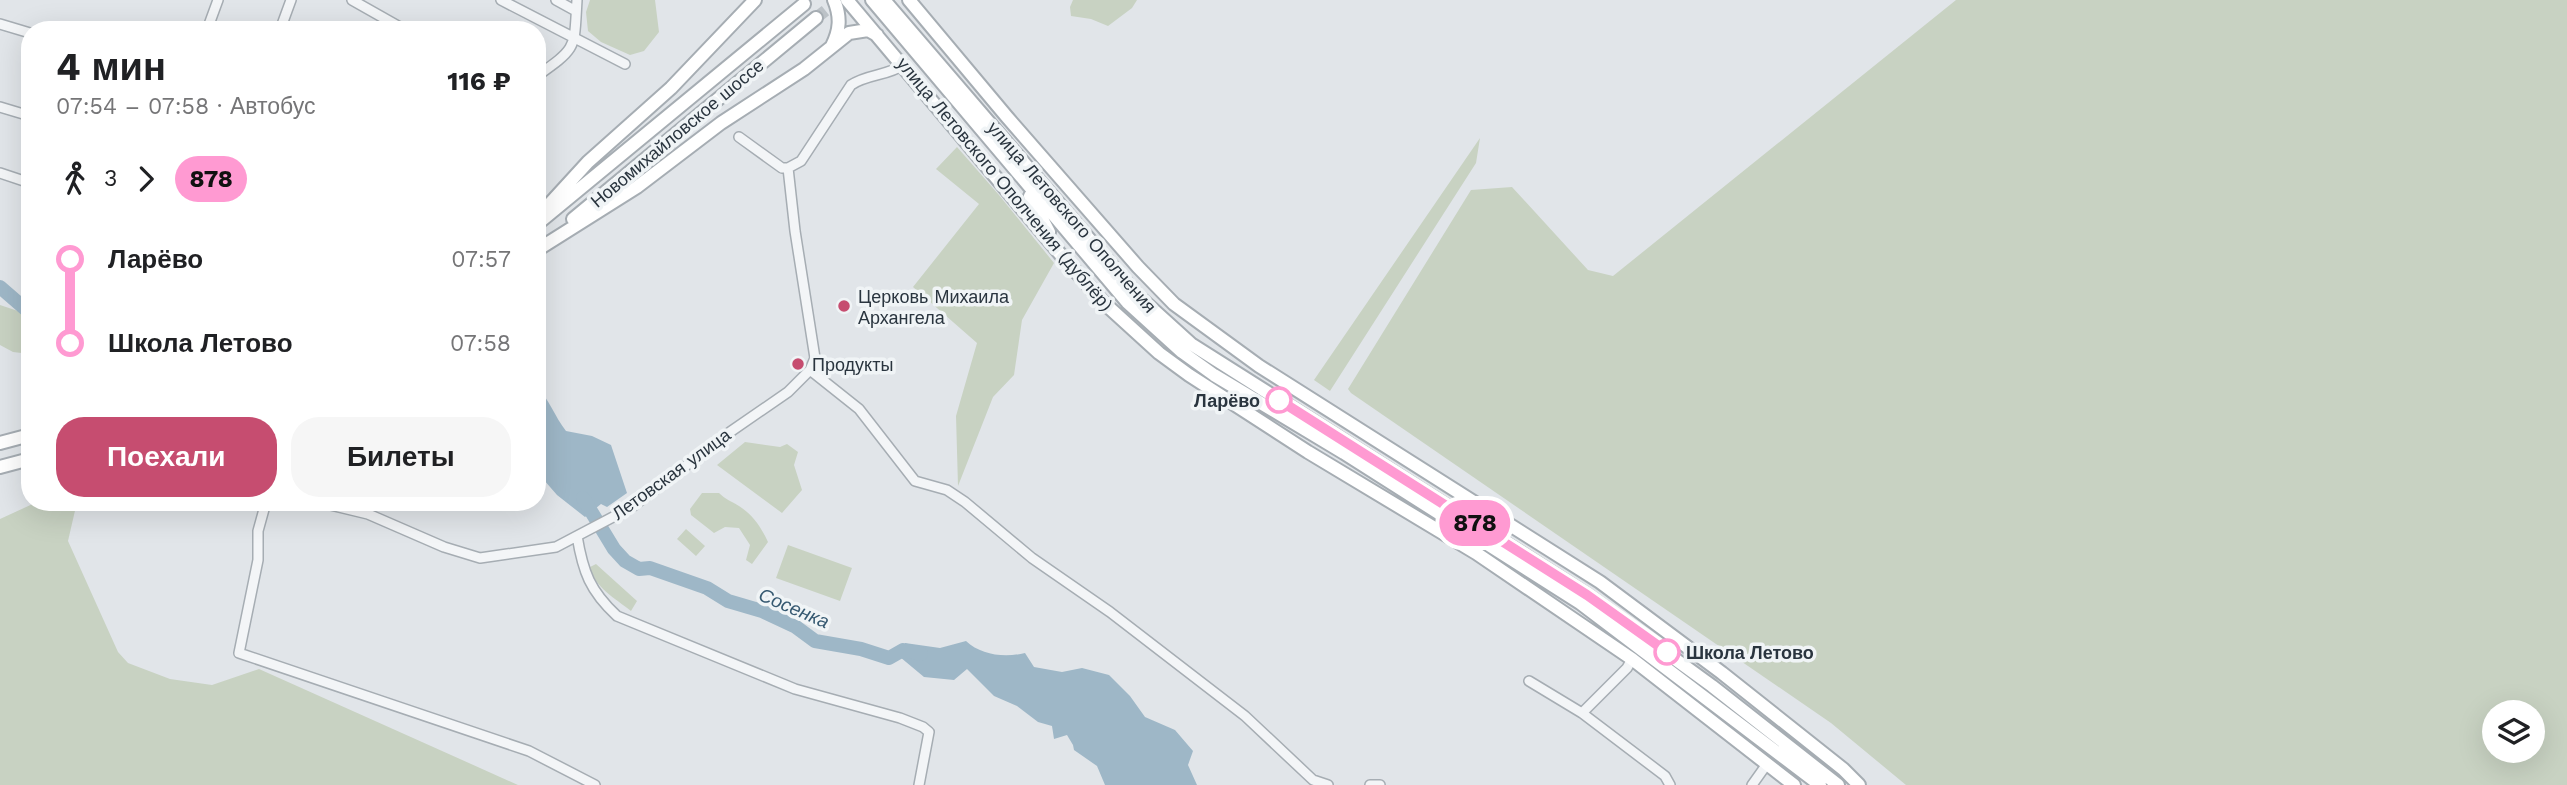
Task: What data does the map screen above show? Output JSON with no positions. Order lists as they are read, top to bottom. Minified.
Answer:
{"streets":{"street":["Новомихайловское шоссе","улица Летовского Ополчения (дублёр)","улица Летовского Ополчения","Летовская улица"]},"water":["Сосенка"],"places":["Церковь Михаила Архангела","Продукты","Ларёво","Школа Летово"],"lines":["bus line 878"],"page":{"on_map":"878","heading":["4 мин","07:54 – 07:58 · Автобус","116 ₽"],"legs":["3","878"],"list":[{"name":"Ларёво","value":"07:57"},{"name":"Школа Летово","value":"07:58"}],"buttons":["Поехали","Билеты"]}}
